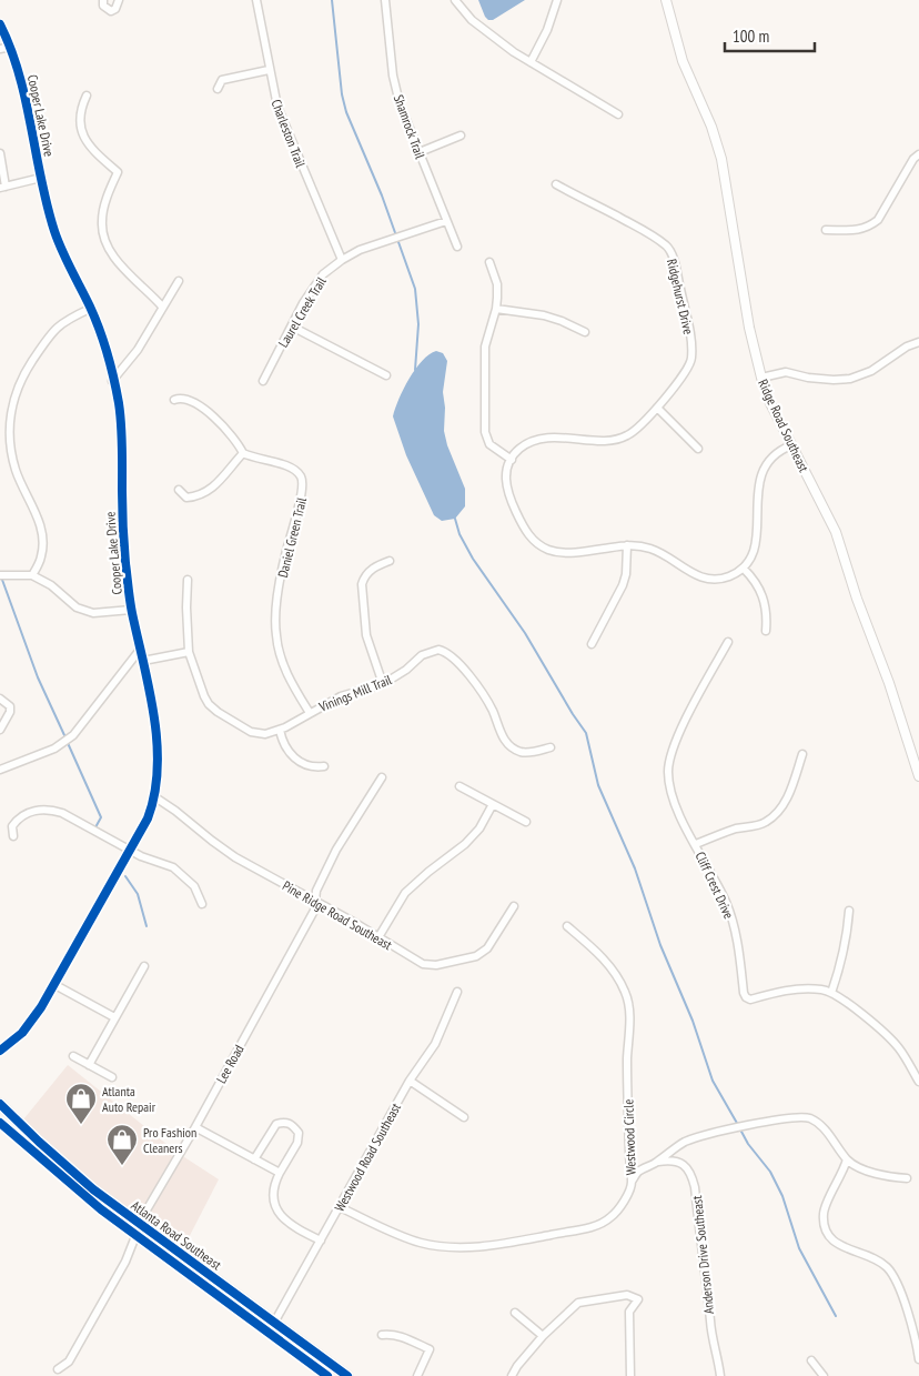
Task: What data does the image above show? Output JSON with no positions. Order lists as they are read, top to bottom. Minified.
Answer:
{"streets":{"main road":["Atlanta Road Southeast"],"street":["Cooper Lake Drive","Shamrock Trail","Charleston Trail","Ridgehurst Drive","Laurel Creek Trail","Ridge Road Southeast","Daniel Green Trail","Vinings Mill Trail","Cliff Crest Drive","Pine Ridge Road Southeast","Lee Road","Westwood Circle","Westwood Road Southeast","Anderson Drive Southeast"]},"crossings":[["Cooper Lake Drive","Pine Ridge Road Southeast"],["Shamrock Trail","Laurel Creek Trail"],["Charleston Trail","Laurel Creek Trail"],["Daniel Green Trail","Vinings Mill Trail"],["Pine Ridge Road Southeast","Lee Road"],["Lee Road","Atlanta Road Southeast"],["Westwood Circle","Westwood Road Southeast"],["Westwood Road Southeast","Atlanta Road Southeast"]],"places":{"shop":["Atlanta Auto Repair","Pro Fashion Cleaners"]},"scale_bar":"100 m"}
